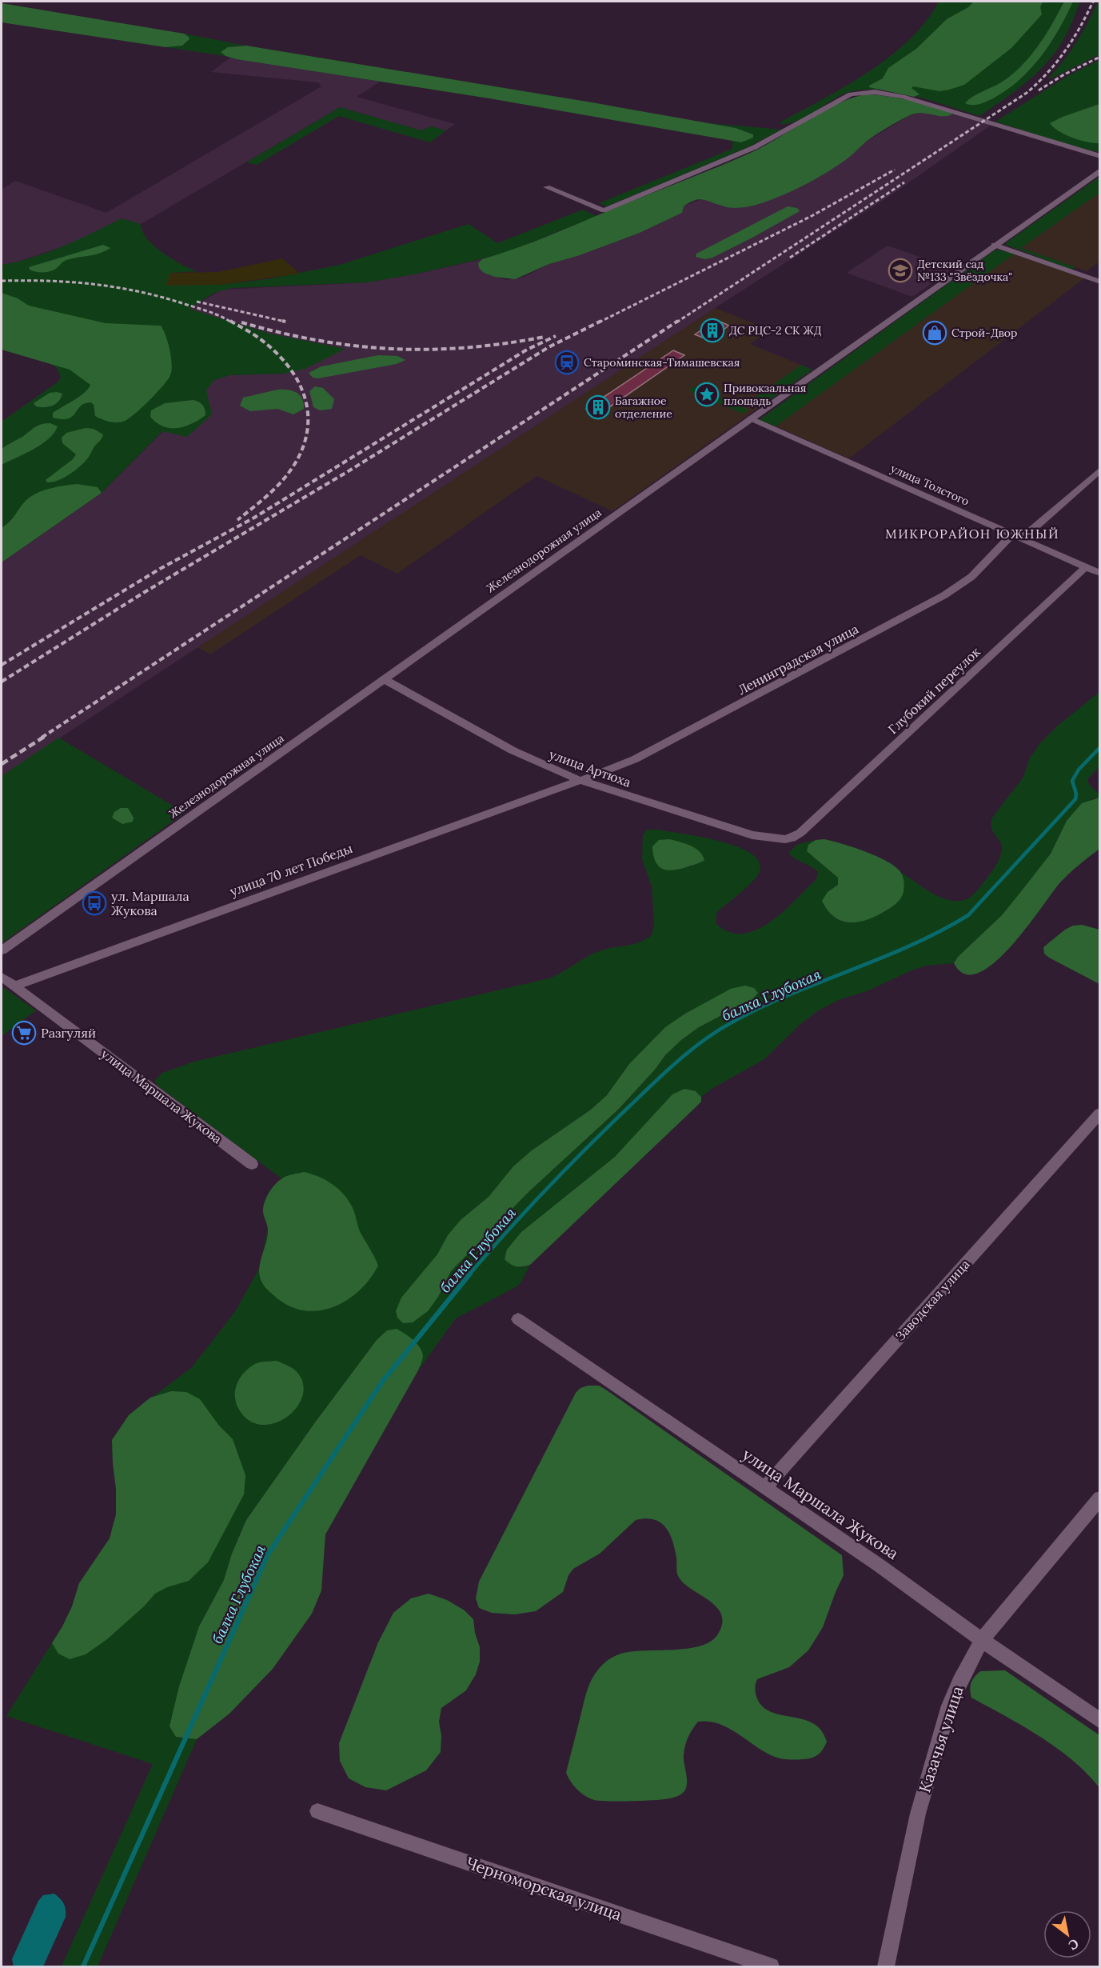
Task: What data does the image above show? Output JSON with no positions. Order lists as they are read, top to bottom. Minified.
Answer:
{"streets":{"street":["улица Толстого","Железнодорожная улица","Ленинградская улица","Глубокий переулок","улица Артюха","улица 70 лет Победы","улица Маршала Жукова","Заводская улица","Казачья улица","Черноморская улица"]},"crossings":[["улица Толстого","Железнодорожная улица"],["улица Толстого","Ленинградская улица"],["улица Толстого","Глубокий переулок"],["Железнодорожная улица","улица Артюха"],["Ленинградская улица","улица Артюха"],["Ленинградская улица","улица 70 лет Победы"],["Глубокий переулок","улица Артюха"],["улица Артюха","улица 70 лет Победы"],["улица 70 лет Победы","улица Маршала Жукова"],["улица Маршала Жукова","Заводская улица"],["улица Маршала Жукова","Казачья улица"]],"districts":["МИКРОРАЙОН ЮЖНЫЙ"],"water":["балка Глубокая"],"places":{"school or university":["Детский сад №133 \"Звёздочка\""],"building":["ДС РЦС-2 СК ЖД","Багажное отделение"],"shop":["Строй-Двор"],"station":["Староминская-Тимашевская"],"place":["Привокзальная площадь"],"bus stop":["ул. Маршала Жукова"],"supermarket":["Разгуляй"]},"north":"bottom right"}
